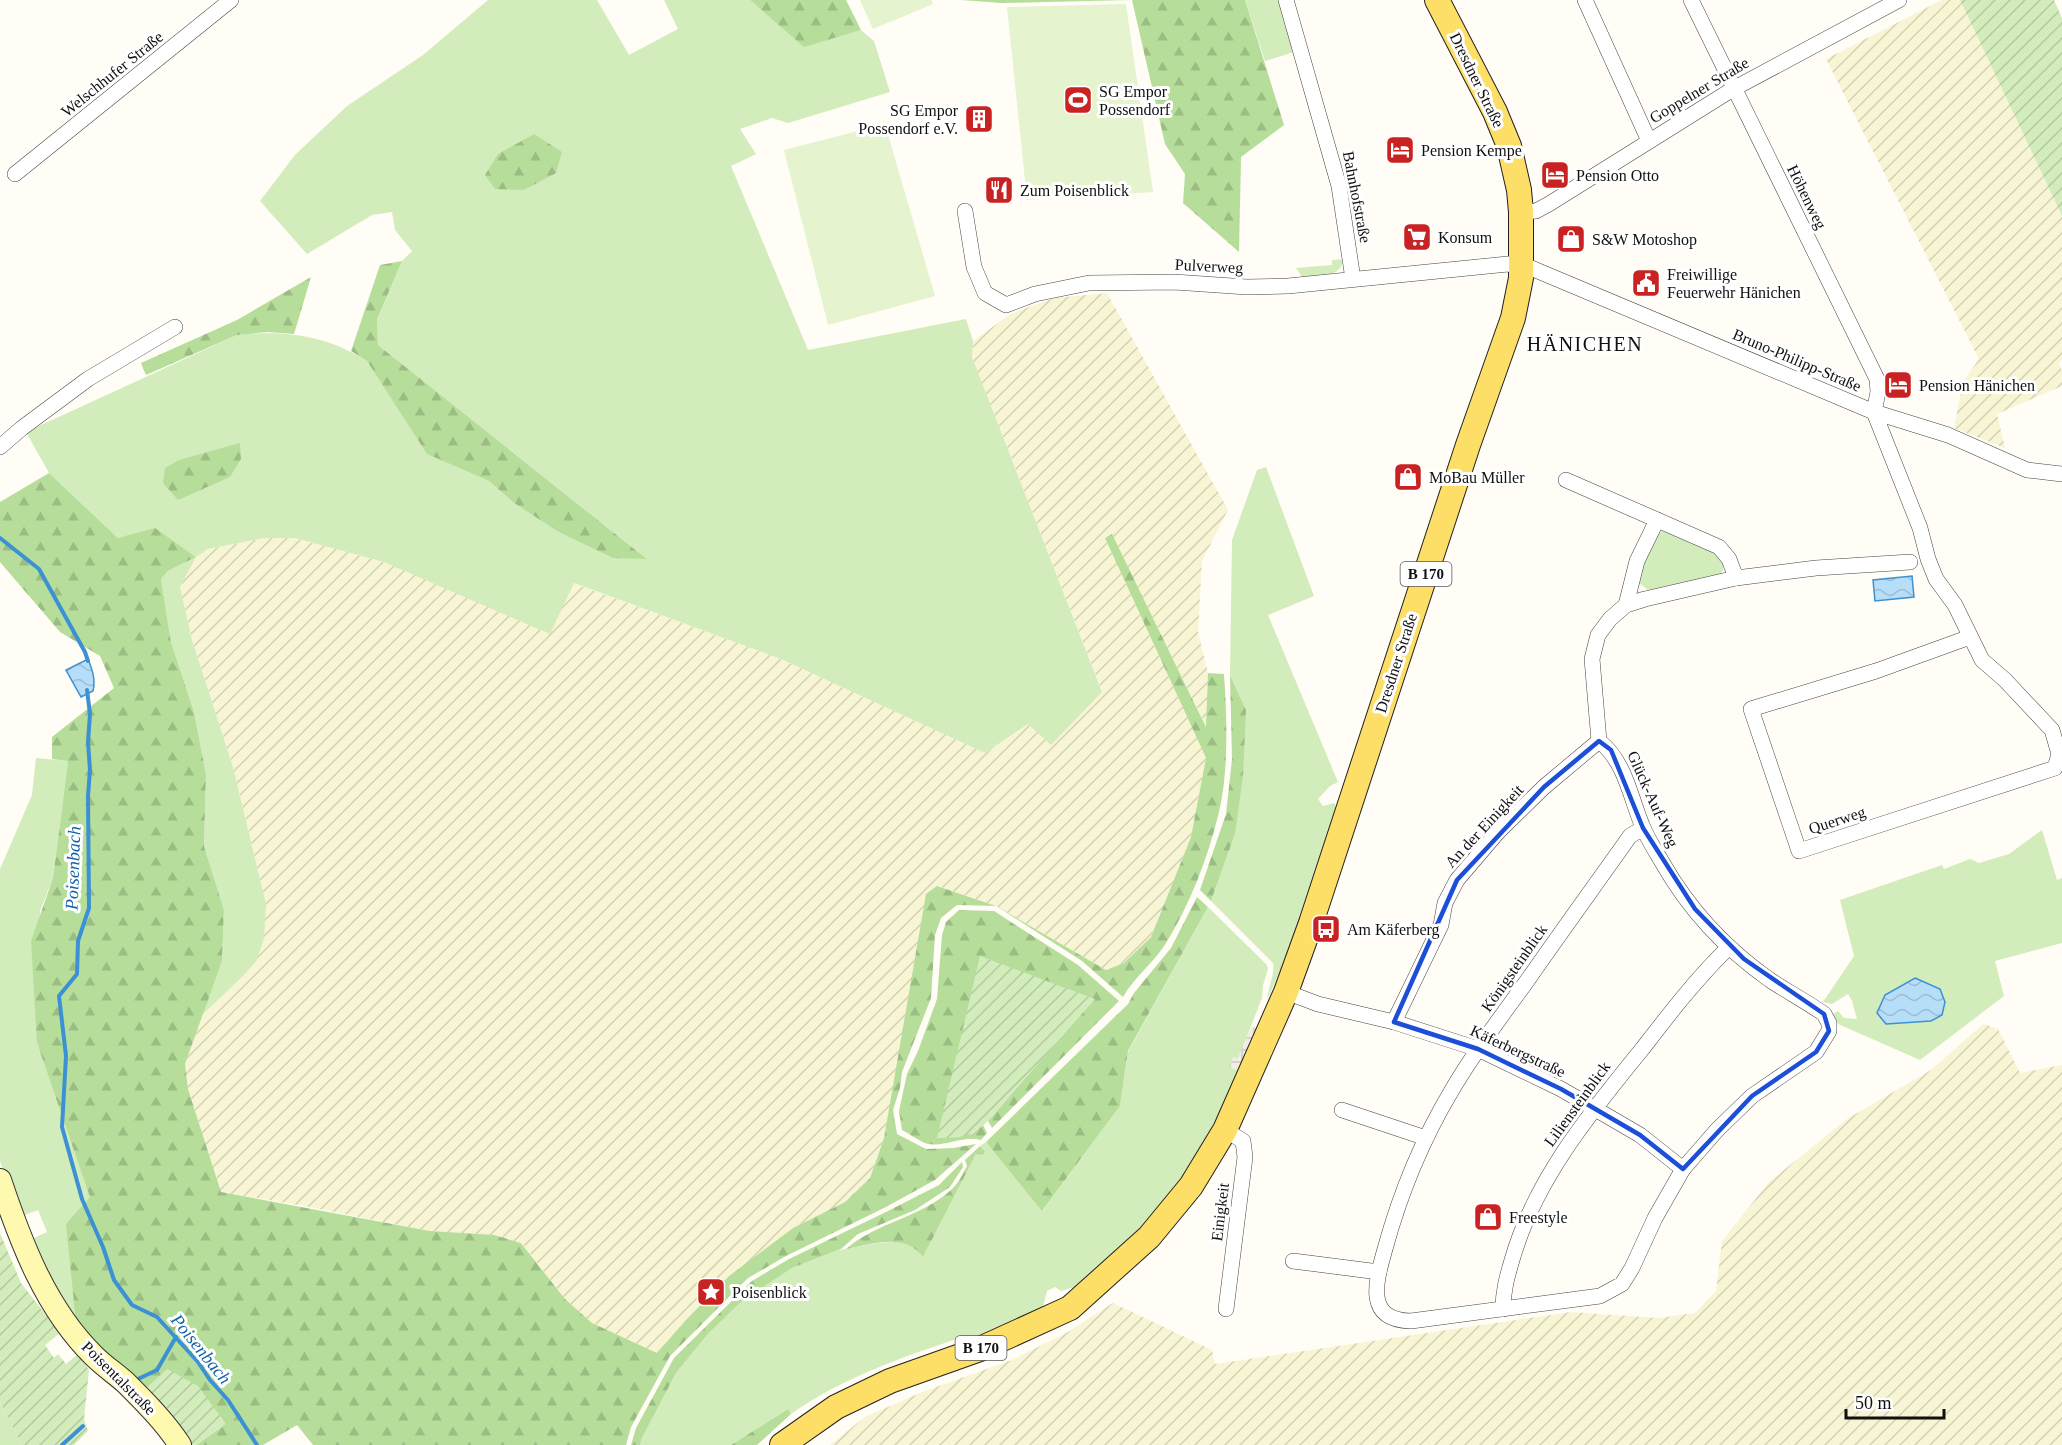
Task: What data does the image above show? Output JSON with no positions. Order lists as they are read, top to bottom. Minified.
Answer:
{"streets":{"main road":["Dresdner Straße","B 170","Poisentalstraße"],"street":["Welschhufer Straße","Goppelner Straße","Bahnhofstraße","Höhenweg","Pulverweg","Bruno-Philipp-Straße","Glück-Auf-Weg","Querweg","An der Einigkeit","Königsteinblick","Käferbergstraße","Liliensteinblick","Einigkeit"]},"crossings":[["Dresdner Straße","Goppelner Straße"],["Dresdner Straße","Pulverweg"],["Dresdner Straße","Bruno-Philipp-Straße"],["Dresdner Straße","Käferbergstraße"],["Dresdner Straße","Einigkeit"],["Goppelner Straße","Höhenweg"],["Bahnhofstraße","Pulverweg"],["Höhenweg","Bruno-Philipp-Straße"],["Höhenweg","Querweg"],["Pulverweg","Bruno-Philipp-Straße"],["Bruno-Philipp-Straße","Querweg"],["Glück-Auf-Weg","An der Einigkeit"],["Glück-Auf-Weg","Königsteinblick"],["Glück-Auf-Weg","Käferbergstraße"],["Glück-Auf-Weg","Liliensteinblick"],["An der Einigkeit","Käferbergstraße"],["Königsteinblick","Käferbergstraße"],["Königsteinblick","Liliensteinblick"],["Käferbergstraße","Liliensteinblick"]],"districts":["HÄNICHEN"],"water":["Poisenbach"],"places":{"sports":["SG Empor Possendorf"],"building":["SG Empor Possendorf e.V."],"hotel":["Pension Kempe","Pension Otto","Pension Hänichen"],"restaurant":["Zum Poisenblick"],"supermarket":["Konsum"],"shop":["S&W Motoshop","MoBau Müller","Freestyle"],"public building":["Freiwillige Feuerwehr Hänichen"],"bus stop":["Am Käferberg"],"place":["Poisenblick"]},"scale_bar":"50 m"}
